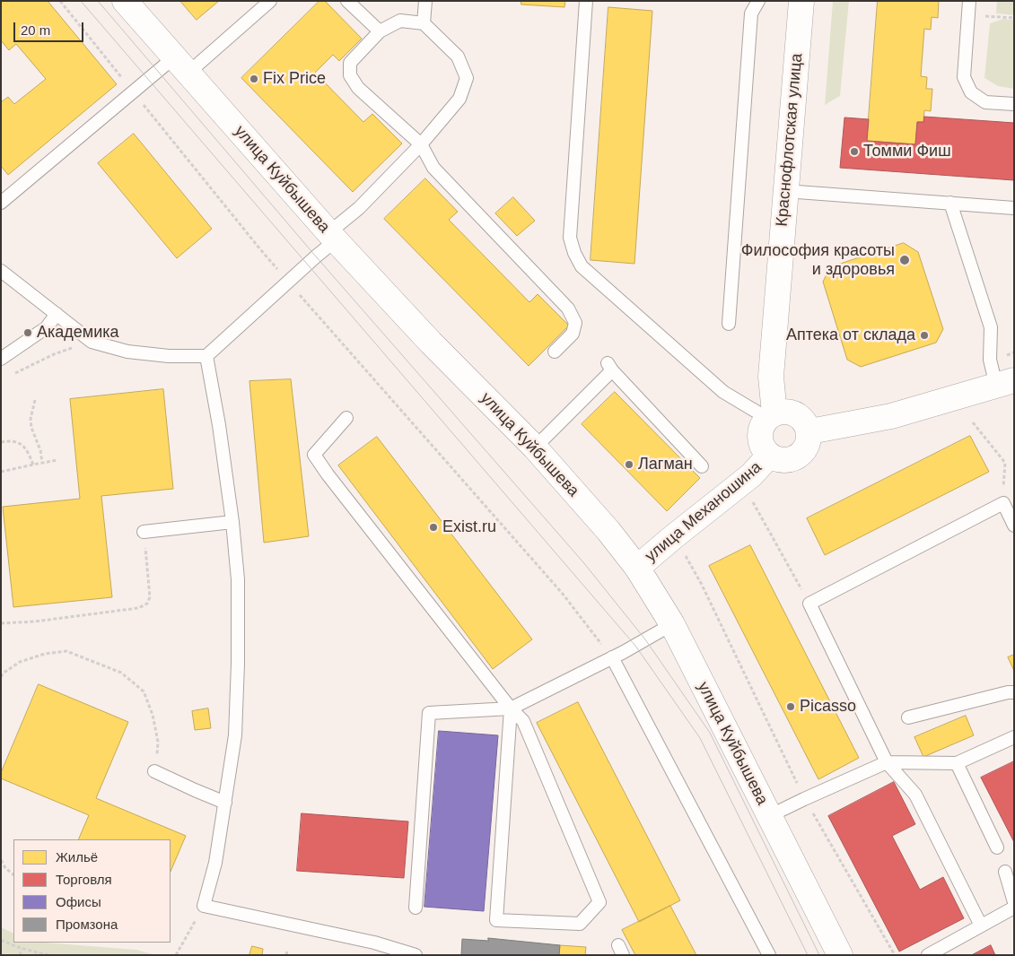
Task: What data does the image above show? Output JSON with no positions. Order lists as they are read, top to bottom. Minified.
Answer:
{"streets":{"main road":["Краснофлотская улица","улица Куйбышева","улица Механошина"]},"crossings":[["Краснофлотская улица","улица Механошина"],["улица Куйбышева","улица Механошина"]],"places":["Fix Price","Томми Фиш","Философия красоты и здоровья","Академика","Аптека от склада","Лагман","Exist.ru","Picasso"],"legend":["Жильё","Торговля","Офисы","Промзона"],"scale_bar":"20 m"}
